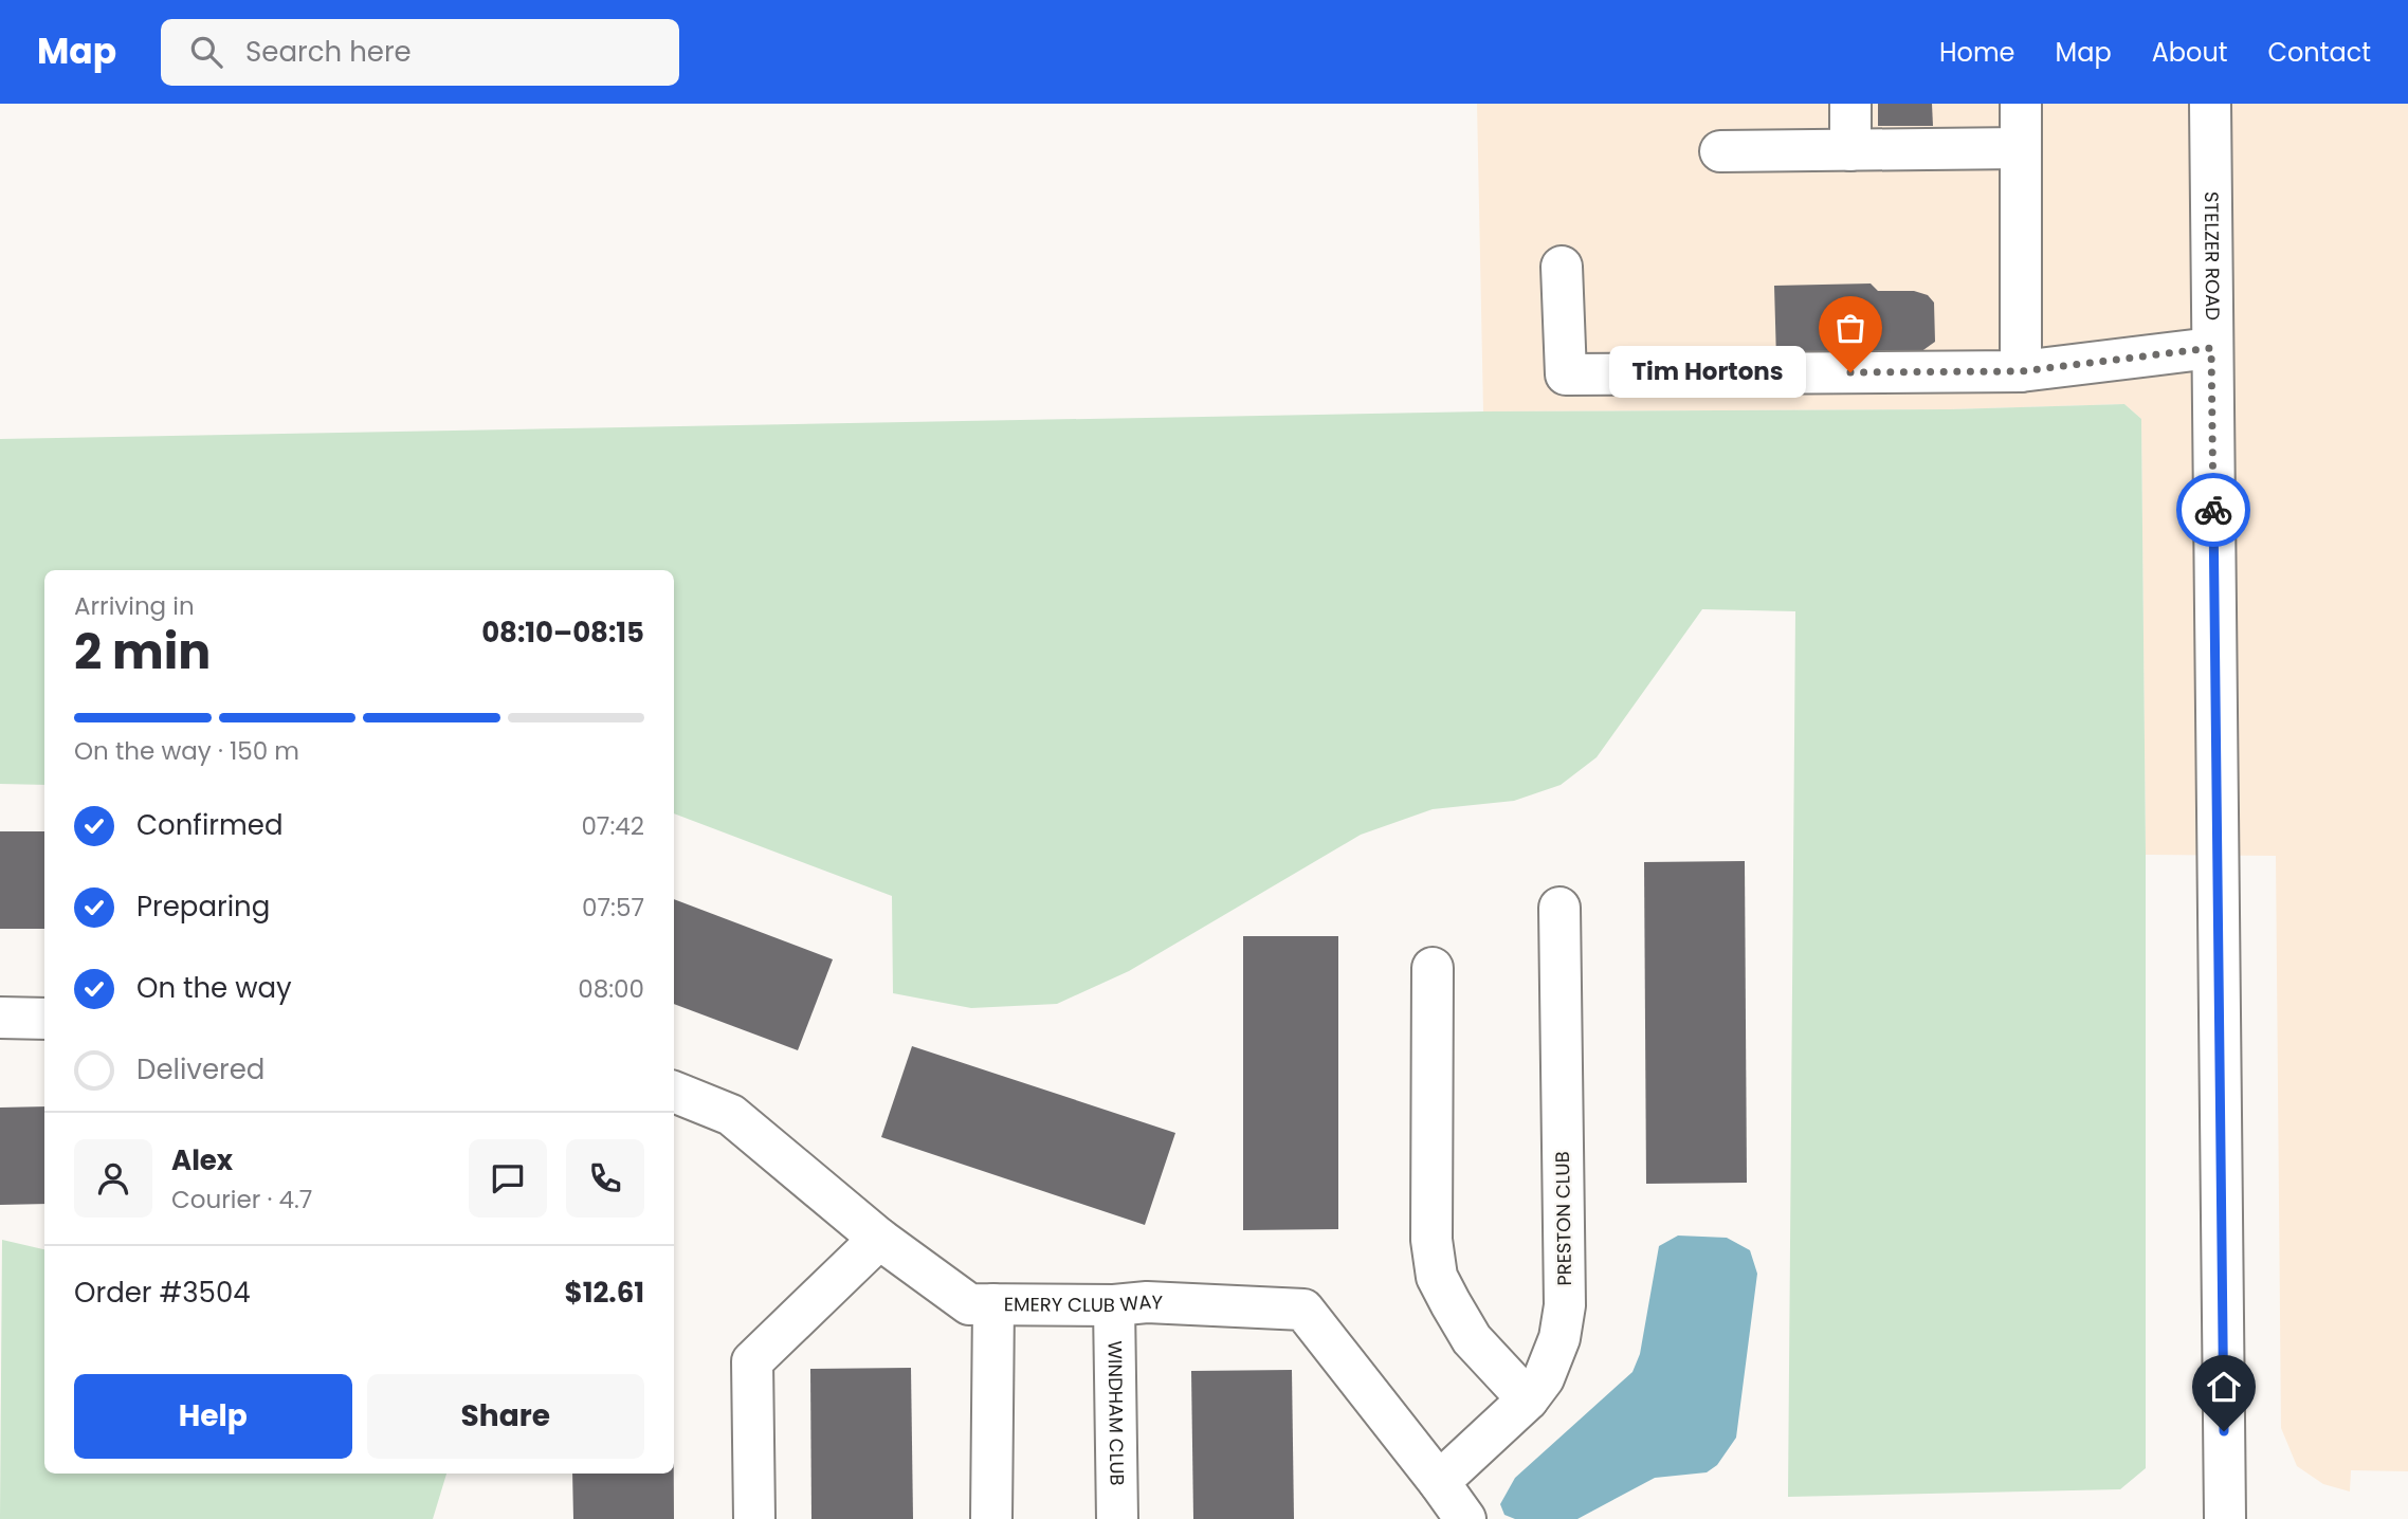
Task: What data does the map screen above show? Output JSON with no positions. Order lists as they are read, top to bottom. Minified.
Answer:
{"streets":{"street":["STELZER ROAD","PRESTON CLUB","EMERY CLUB WAY","WINDHAM CLUB"]},"crossings":[["PRESTON CLUB","EMERY CLUB WAY"],["EMERY CLUB WAY","WINDHAM CLUB"]],"places":["Tim Hortons"],"page":{"header":"Map","search":"Search here","nav":["Home","Map","About","Contact"],"bubble":"Tim Hortons","heading":["2 min","Arriving in","08:10–08:15"],"panel":["Alex","Courier · 4.7","Order #3504","$12.61"],"bar":"On the way · 150 m","list":[["Confirmed","07:42"],["Preparing","07:57"],["On the way","08:00"],"Delivered"],"buttons":["Help","Share"]}}
